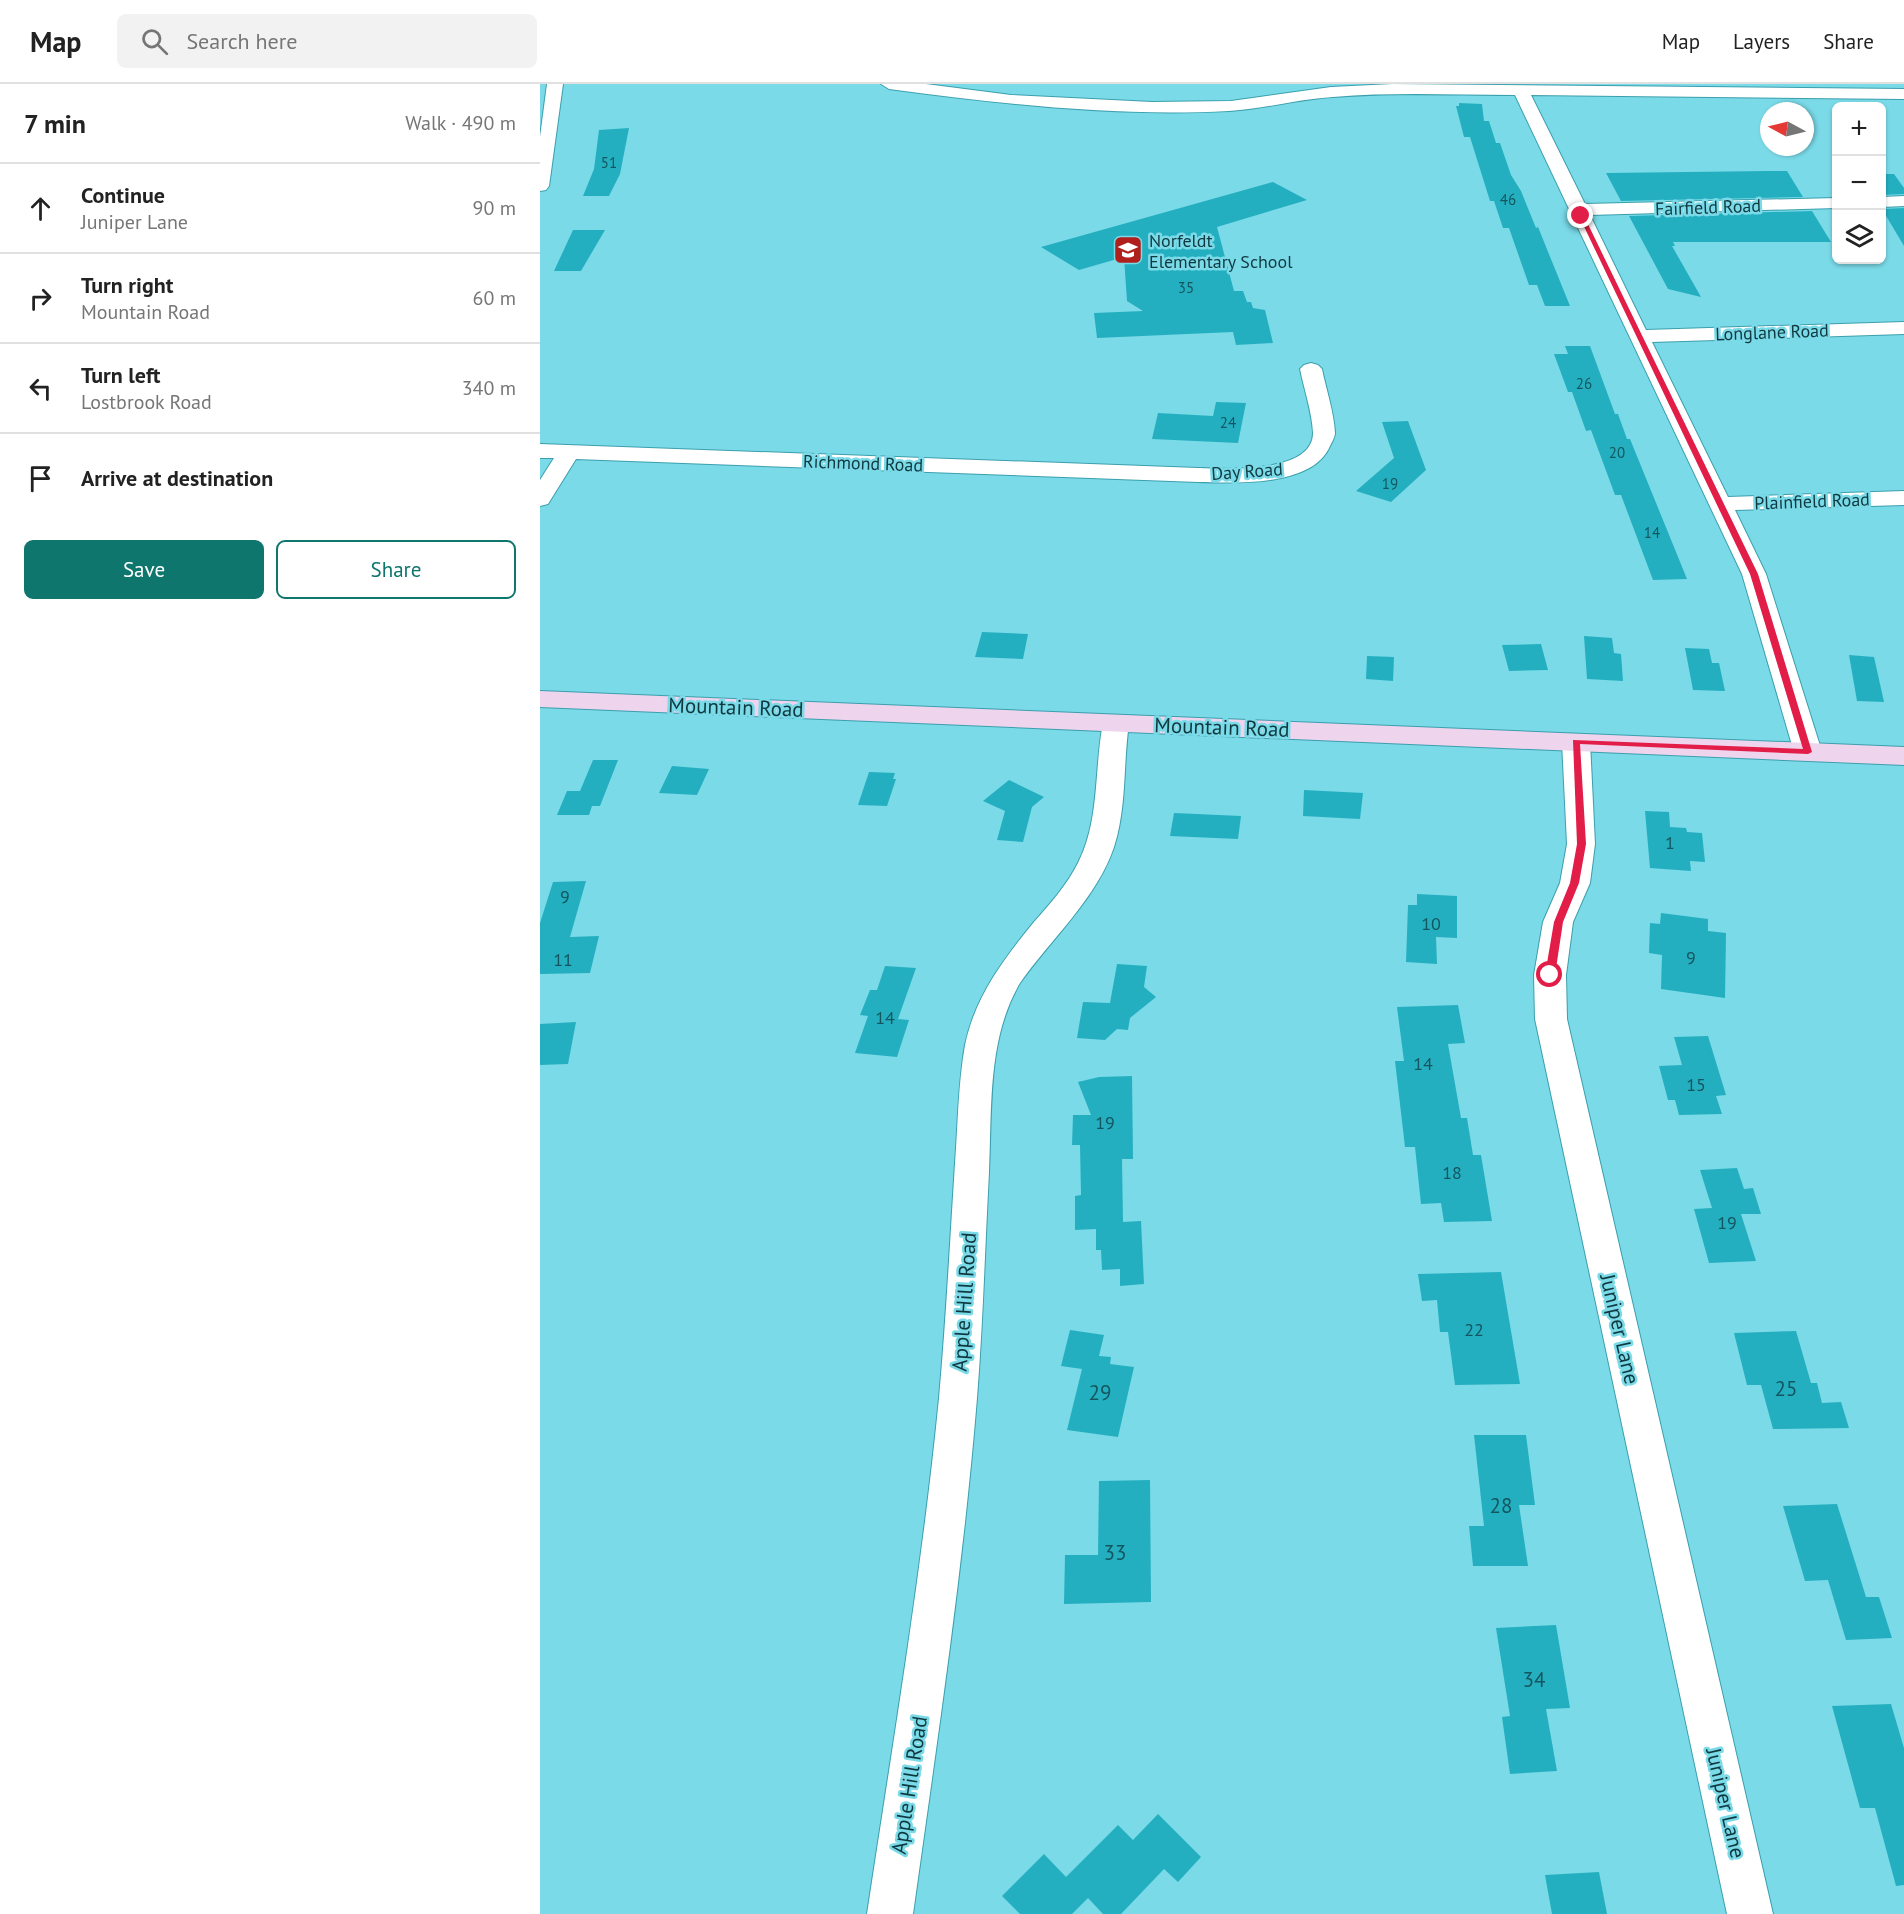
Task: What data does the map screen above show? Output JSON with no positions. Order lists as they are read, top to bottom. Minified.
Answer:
{"streets":{"main road":["Mountain Road"],"street":["Fairfield Road","Longlane Road","Richmond Road","Day Road","Plainfield Road","Apple Hill Road","Juniper Lane"]},"crossings":[["Richmond Road","Day Road"],["Mountain Road","Apple Hill Road"],["Mountain Road","Juniper Lane"]],"places":{"school or university":["Norfeldt Elementary School"]},"house_numbers":["51","46","35","26","24","20","19","14","1","9","10","9","11","14","14","15","19","18","19","22","25","29","28","33","34"],"north":"left","page":{"header":"Map","search":"Search here","nav":["Map","Layers","Share"],"heading":["7 min","Walk · 490 m"],"map_buttons":["+","−"],"list":[["Continue","Juniper Lane","90 m"],["Turn right","Mountain Road","60 m"],["Turn left","Lostbrook Road","340 m"],"Arrive at destination"],"buttons":["Save","Share"]}}
